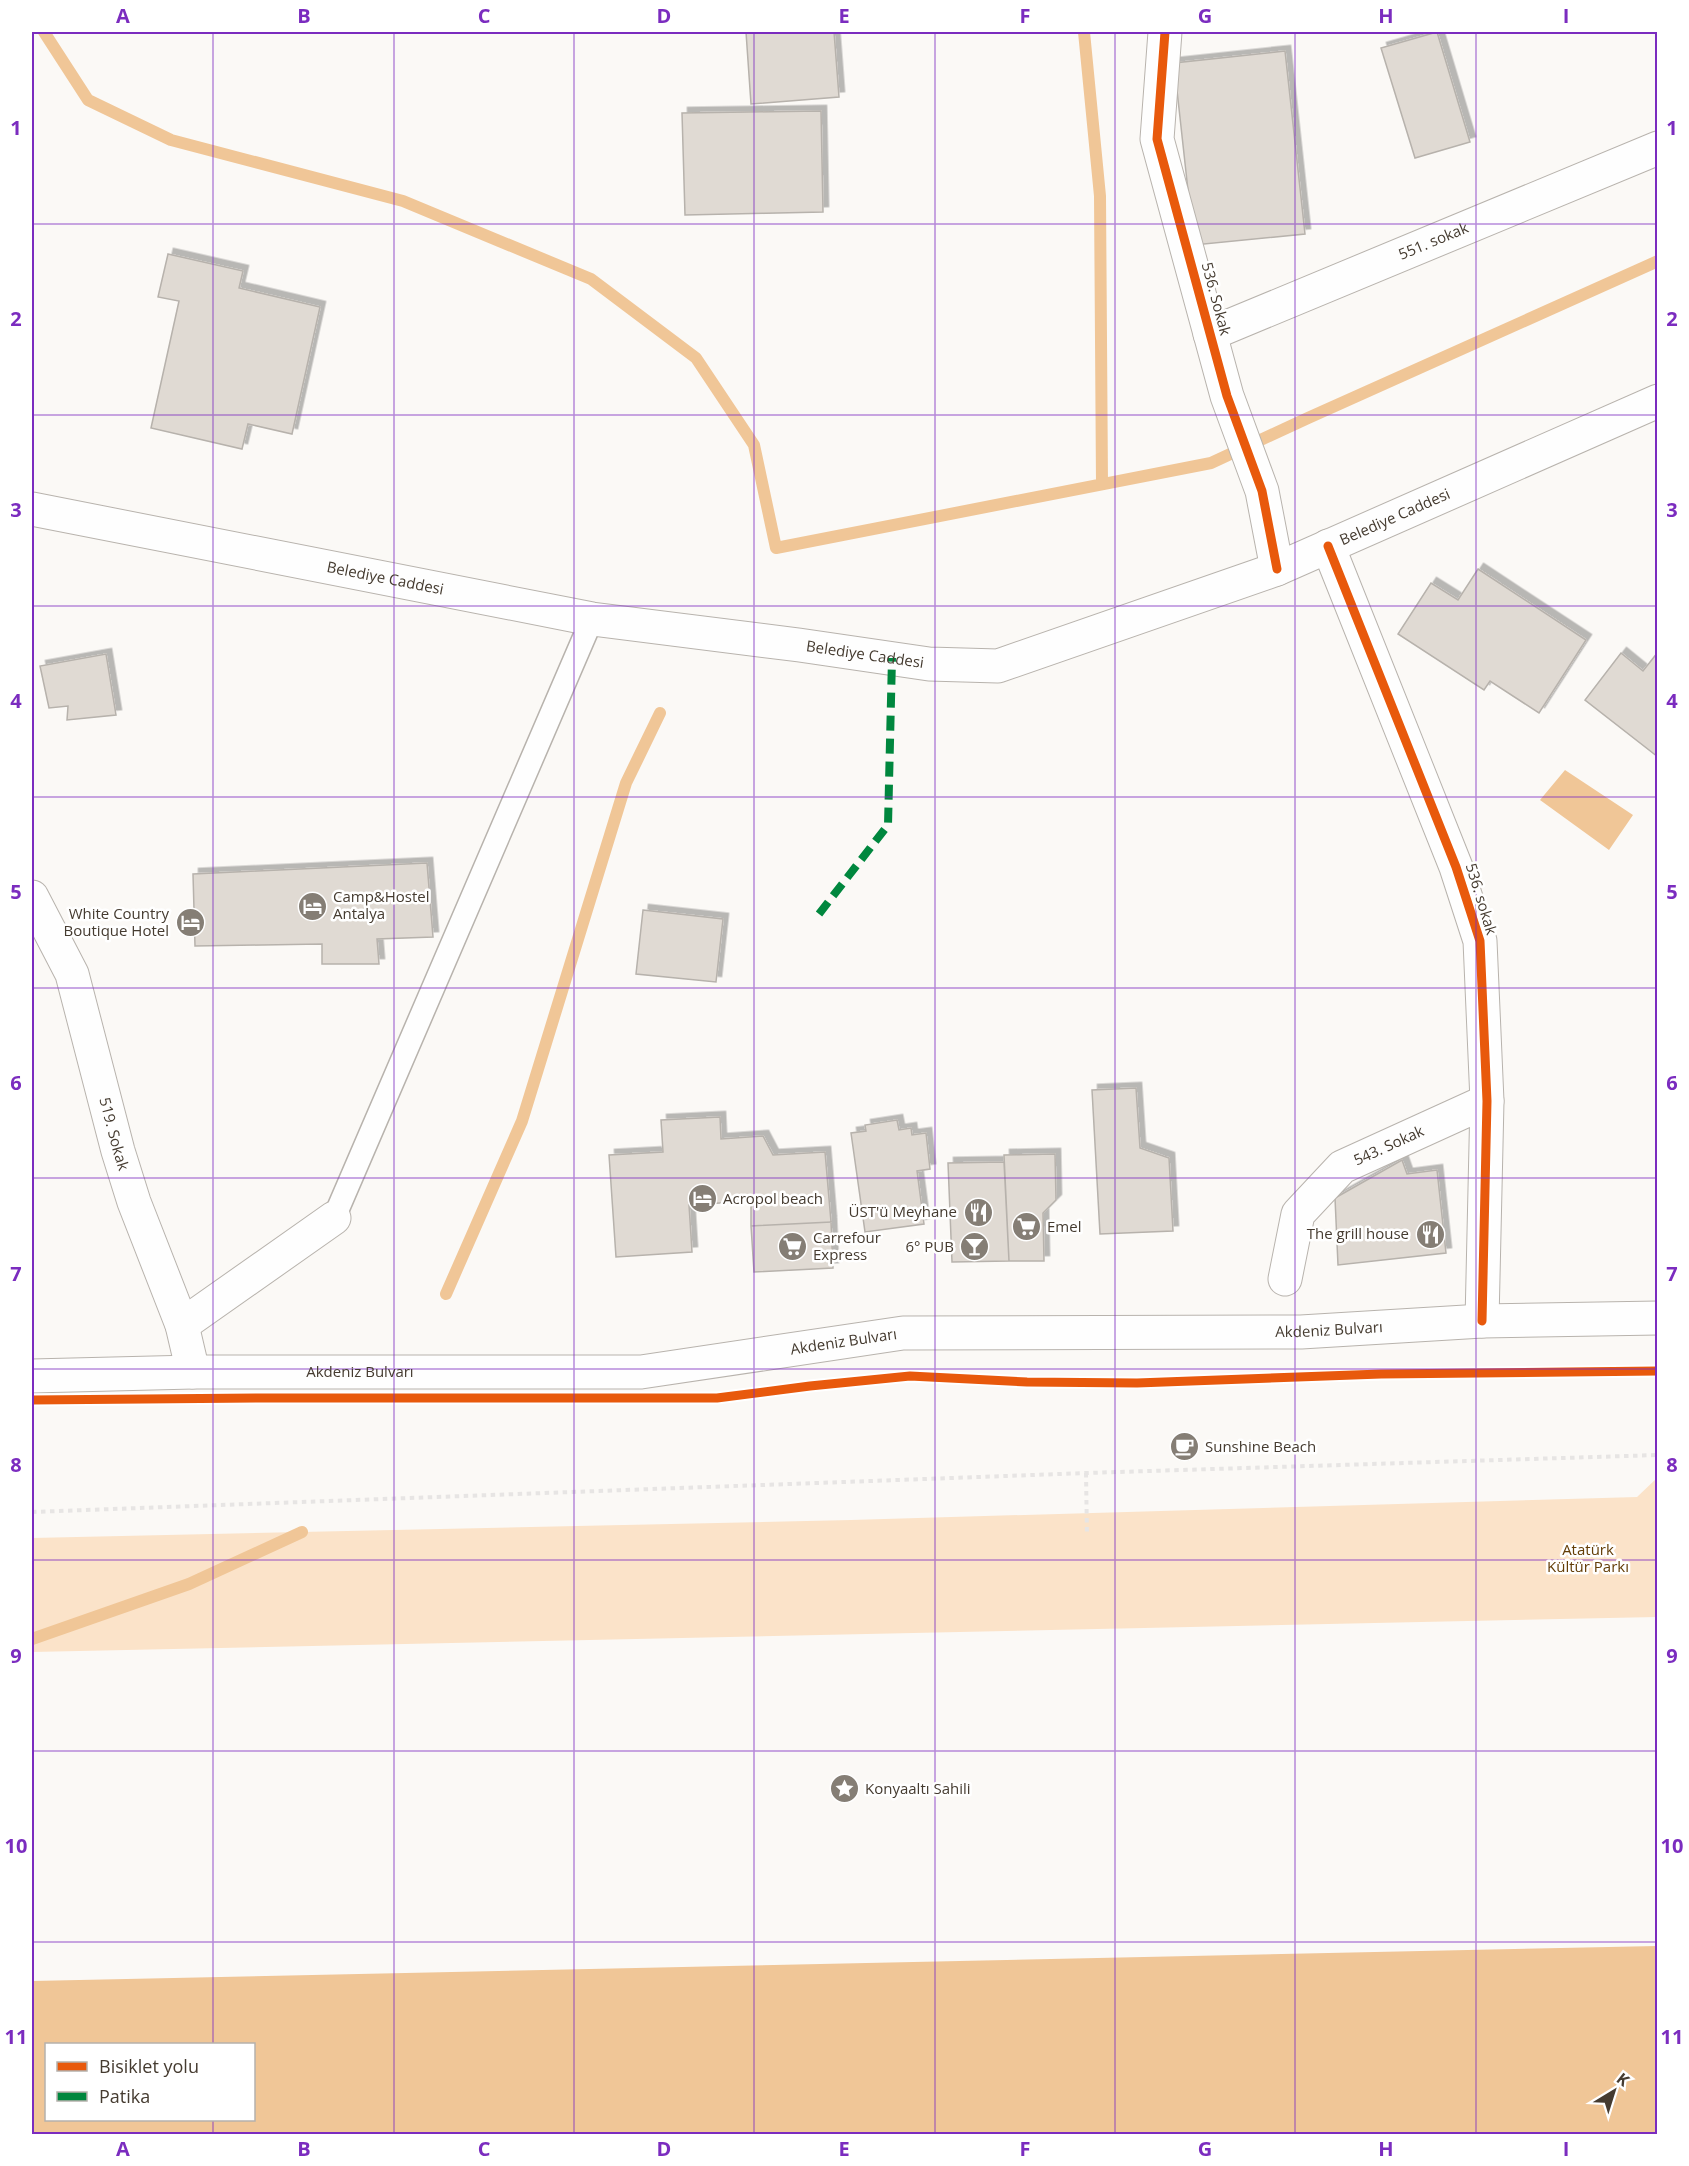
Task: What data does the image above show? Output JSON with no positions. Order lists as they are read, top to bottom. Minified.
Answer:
{"streets":{"main road":["551. sokak","536. Sokak","Belediye Caddesi","536. sokak","519. Sokak","543. Sokak","Akdeniz Bulvarı"]},"crossings":[["551. sokak","536. Sokak"],["536. Sokak","Belediye Caddesi"],["Belediye Caddesi","536. sokak"],["536. sokak","543. Sokak"],["536. sokak","Akdeniz Bulvarı"],["519. Sokak","Akdeniz Bulvarı"]],"parks":["Atatürk Kültür Parkı"],"places":{"hotel":["Camp&Hostel Antalya","White Country Boutique Hotel","Acropol beach"],"restaurant":["ÜST'ü Meyhane","The grill house"],"supermarket":["Emel","Carrefour Express"],"bar":["6° PUB"],"cafe":["Sunshine Beach"],"place":["Konyaaltı Sahili"]},"legend":["Bisiklet yolu","Patika"],"north":"top right","grid":{"columns":["A","B","C","D","E","F","G","H","I"],"rows":["1","2","3","4","5","6","7","8","9","10","11"]}}
